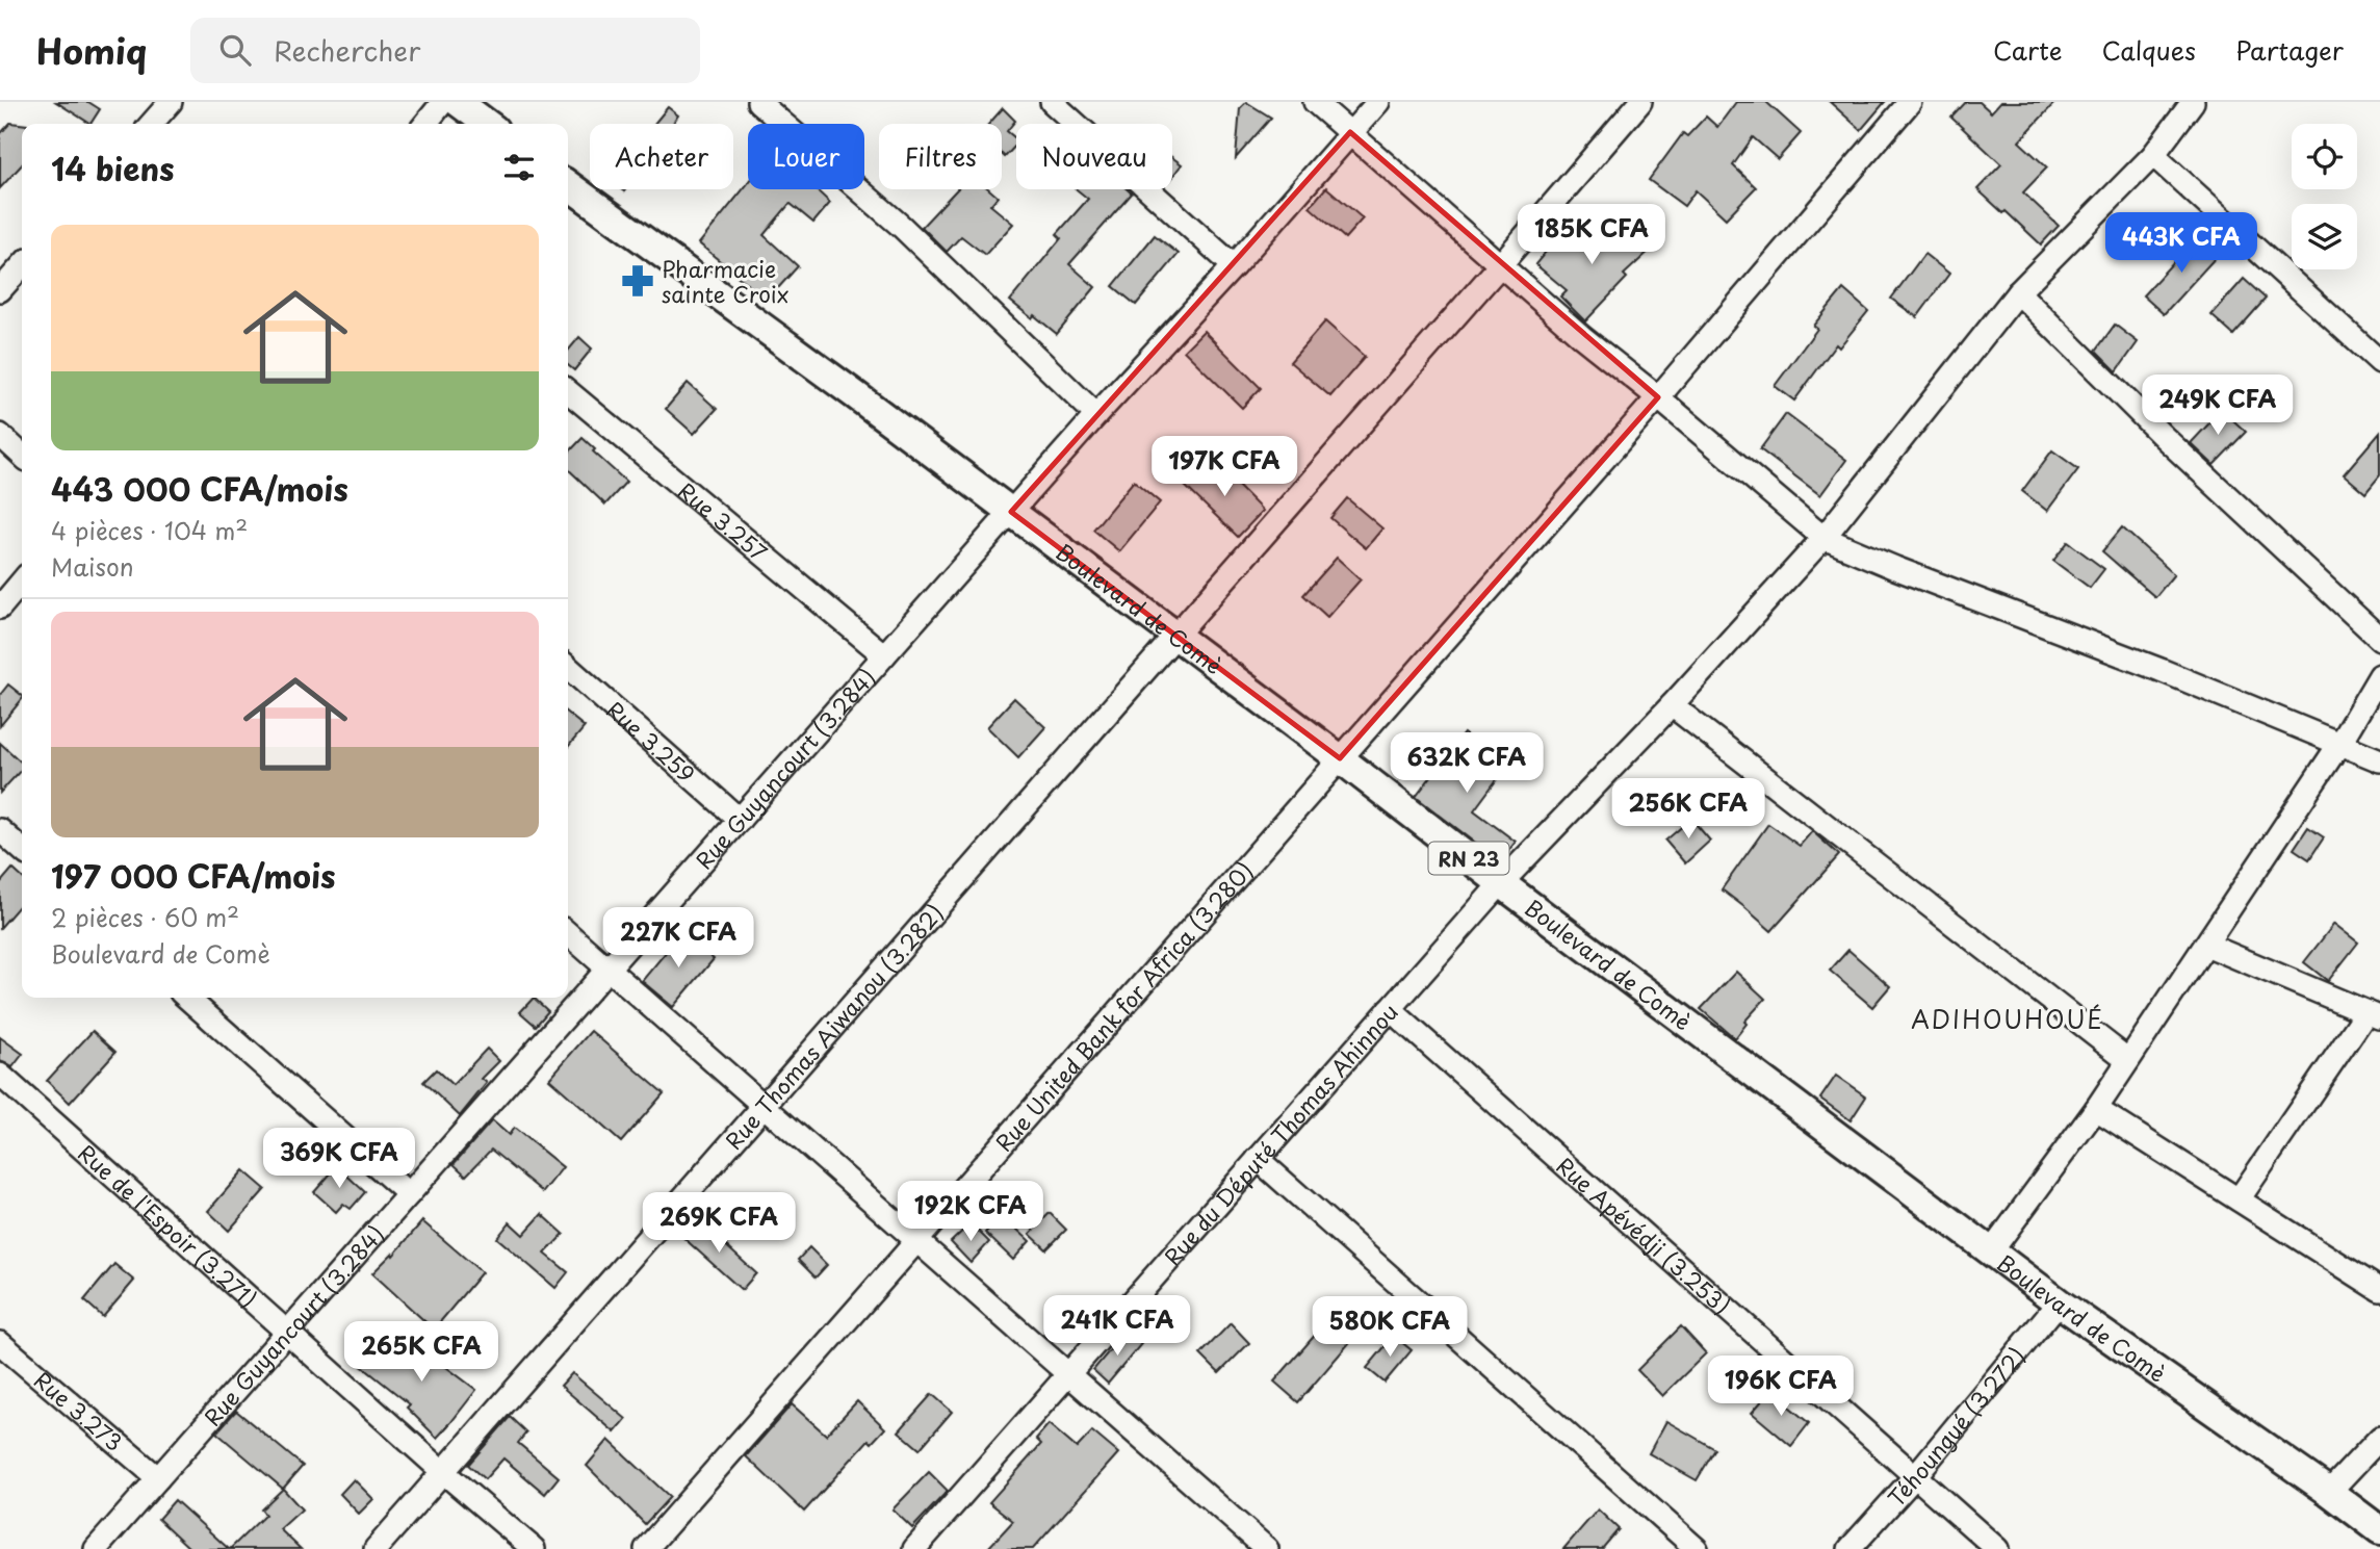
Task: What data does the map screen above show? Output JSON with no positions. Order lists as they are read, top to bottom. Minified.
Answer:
{"streets":{"main road":["Boulevard de Comè","RN 23"],"street":["Rue 3.257","Rue 3.259","Rue Guyancourt (3.284)","Rue United Bank for Africa (3.280)","Rue Thomas Aiwanou (3.282)","Rue du Député Thomas Ahinnou","Rue de l'Espoir (3.271)","Rue Apévédji (3.253)","Rue 3.273","Téhoungué (3.272)"]},"crossings":[["Rue 3.257","Rue Guyancourt (3.284)"],["Boulevard de Comè","Rue Guyancourt (3.284)"],["Boulevard de Comè","Rue United Bank for Africa (3.280)"],["Boulevard de Comè","Rue Thomas Aiwanou (3.282)"],["Boulevard de Comè","Rue du Député Thomas Ahinnou"],["Boulevard de Comè","Téhoungué (3.272)"],["Rue 3.259","Rue Guyancourt (3.284)"],["Rue Guyancourt (3.284)","Rue de l'Espoir (3.271)"],["Rue Guyancourt (3.284)","Rue 3.273"],["Rue Thomas Aiwanou (3.282)","Rue de l'Espoir (3.271)"],["Rue du Député Thomas Ahinnou","Rue Apévédji (3.253)"],["Rue Apévédji (3.253)","Téhoungué (3.272)"]],"districts":["ADIHOUHOUÉ"],"places":{"pharmacy":["Pharmacie sainte Croix"]},"page":{"header":"Homiq","search":"Rechercher","nav":["Carte","Calques","Partager"],"chip":["Acheter","Louer","Filtres","Nouveau"],"heading":"14 biens","price":["185K CFA","443K CFA","249K CFA","197K CFA","632K CFA","256K CFA","227K CFA","369K CFA","192K CFA","269K CFA","241K CFA","580K CFA","265K CFA","196K CFA"],"list":[{"name":"443 000 CFA/mois","note":"4 pièces · 104 m² · Maison"},{"name":"197 000 CFA/mois","note":"2 pièces · 60 m² · Boulevard de Comè"}]}}
